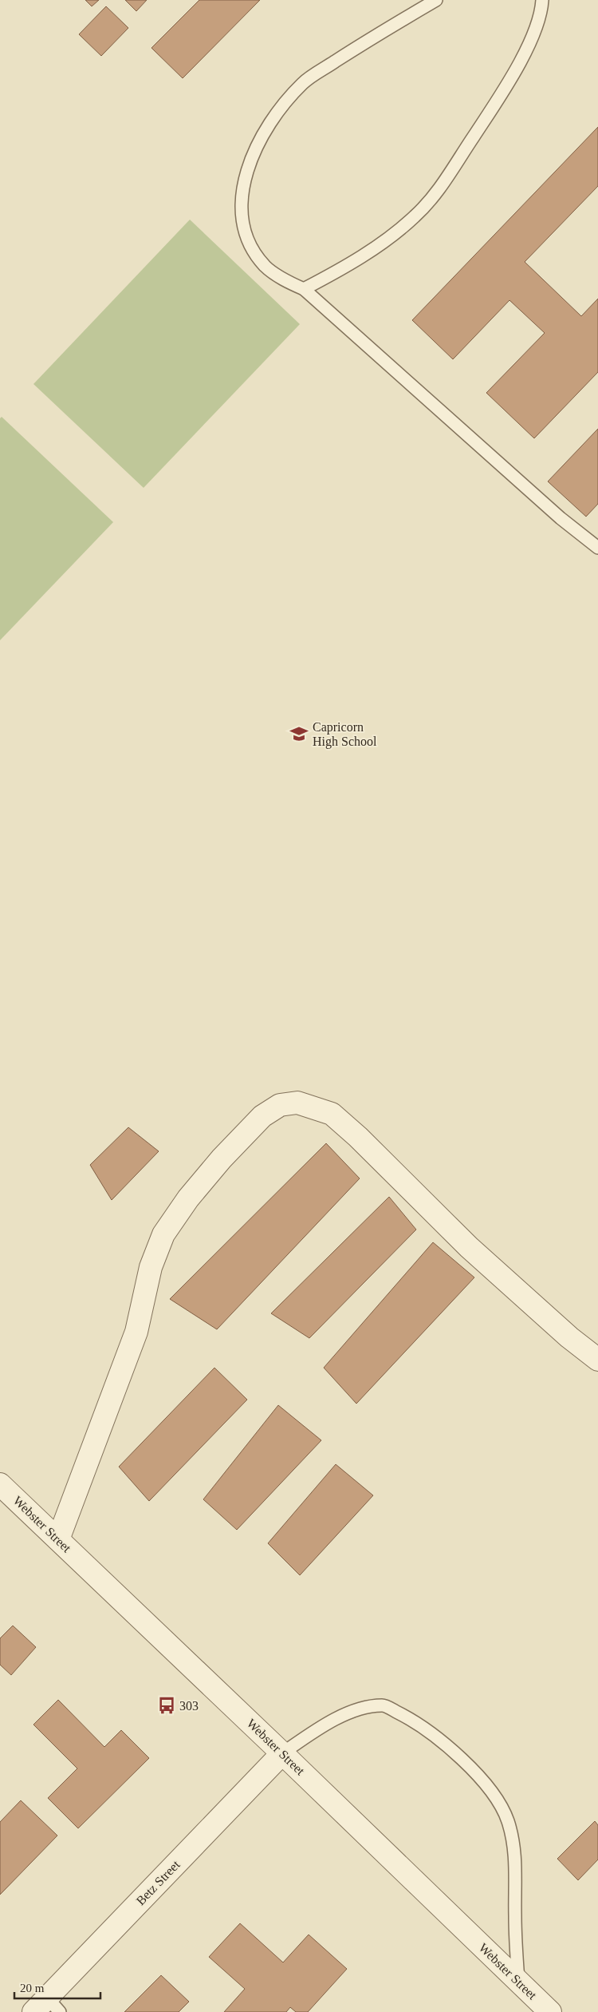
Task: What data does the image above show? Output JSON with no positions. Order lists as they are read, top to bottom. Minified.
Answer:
{"streets":{"street":["Webster Street","Betz Street"]},"crossings":[["Webster Street","Betz Street"]],"places":{"school or university":["Capricorn High School"],"bus stop":["303"]},"scale_bar":"20 m"}
